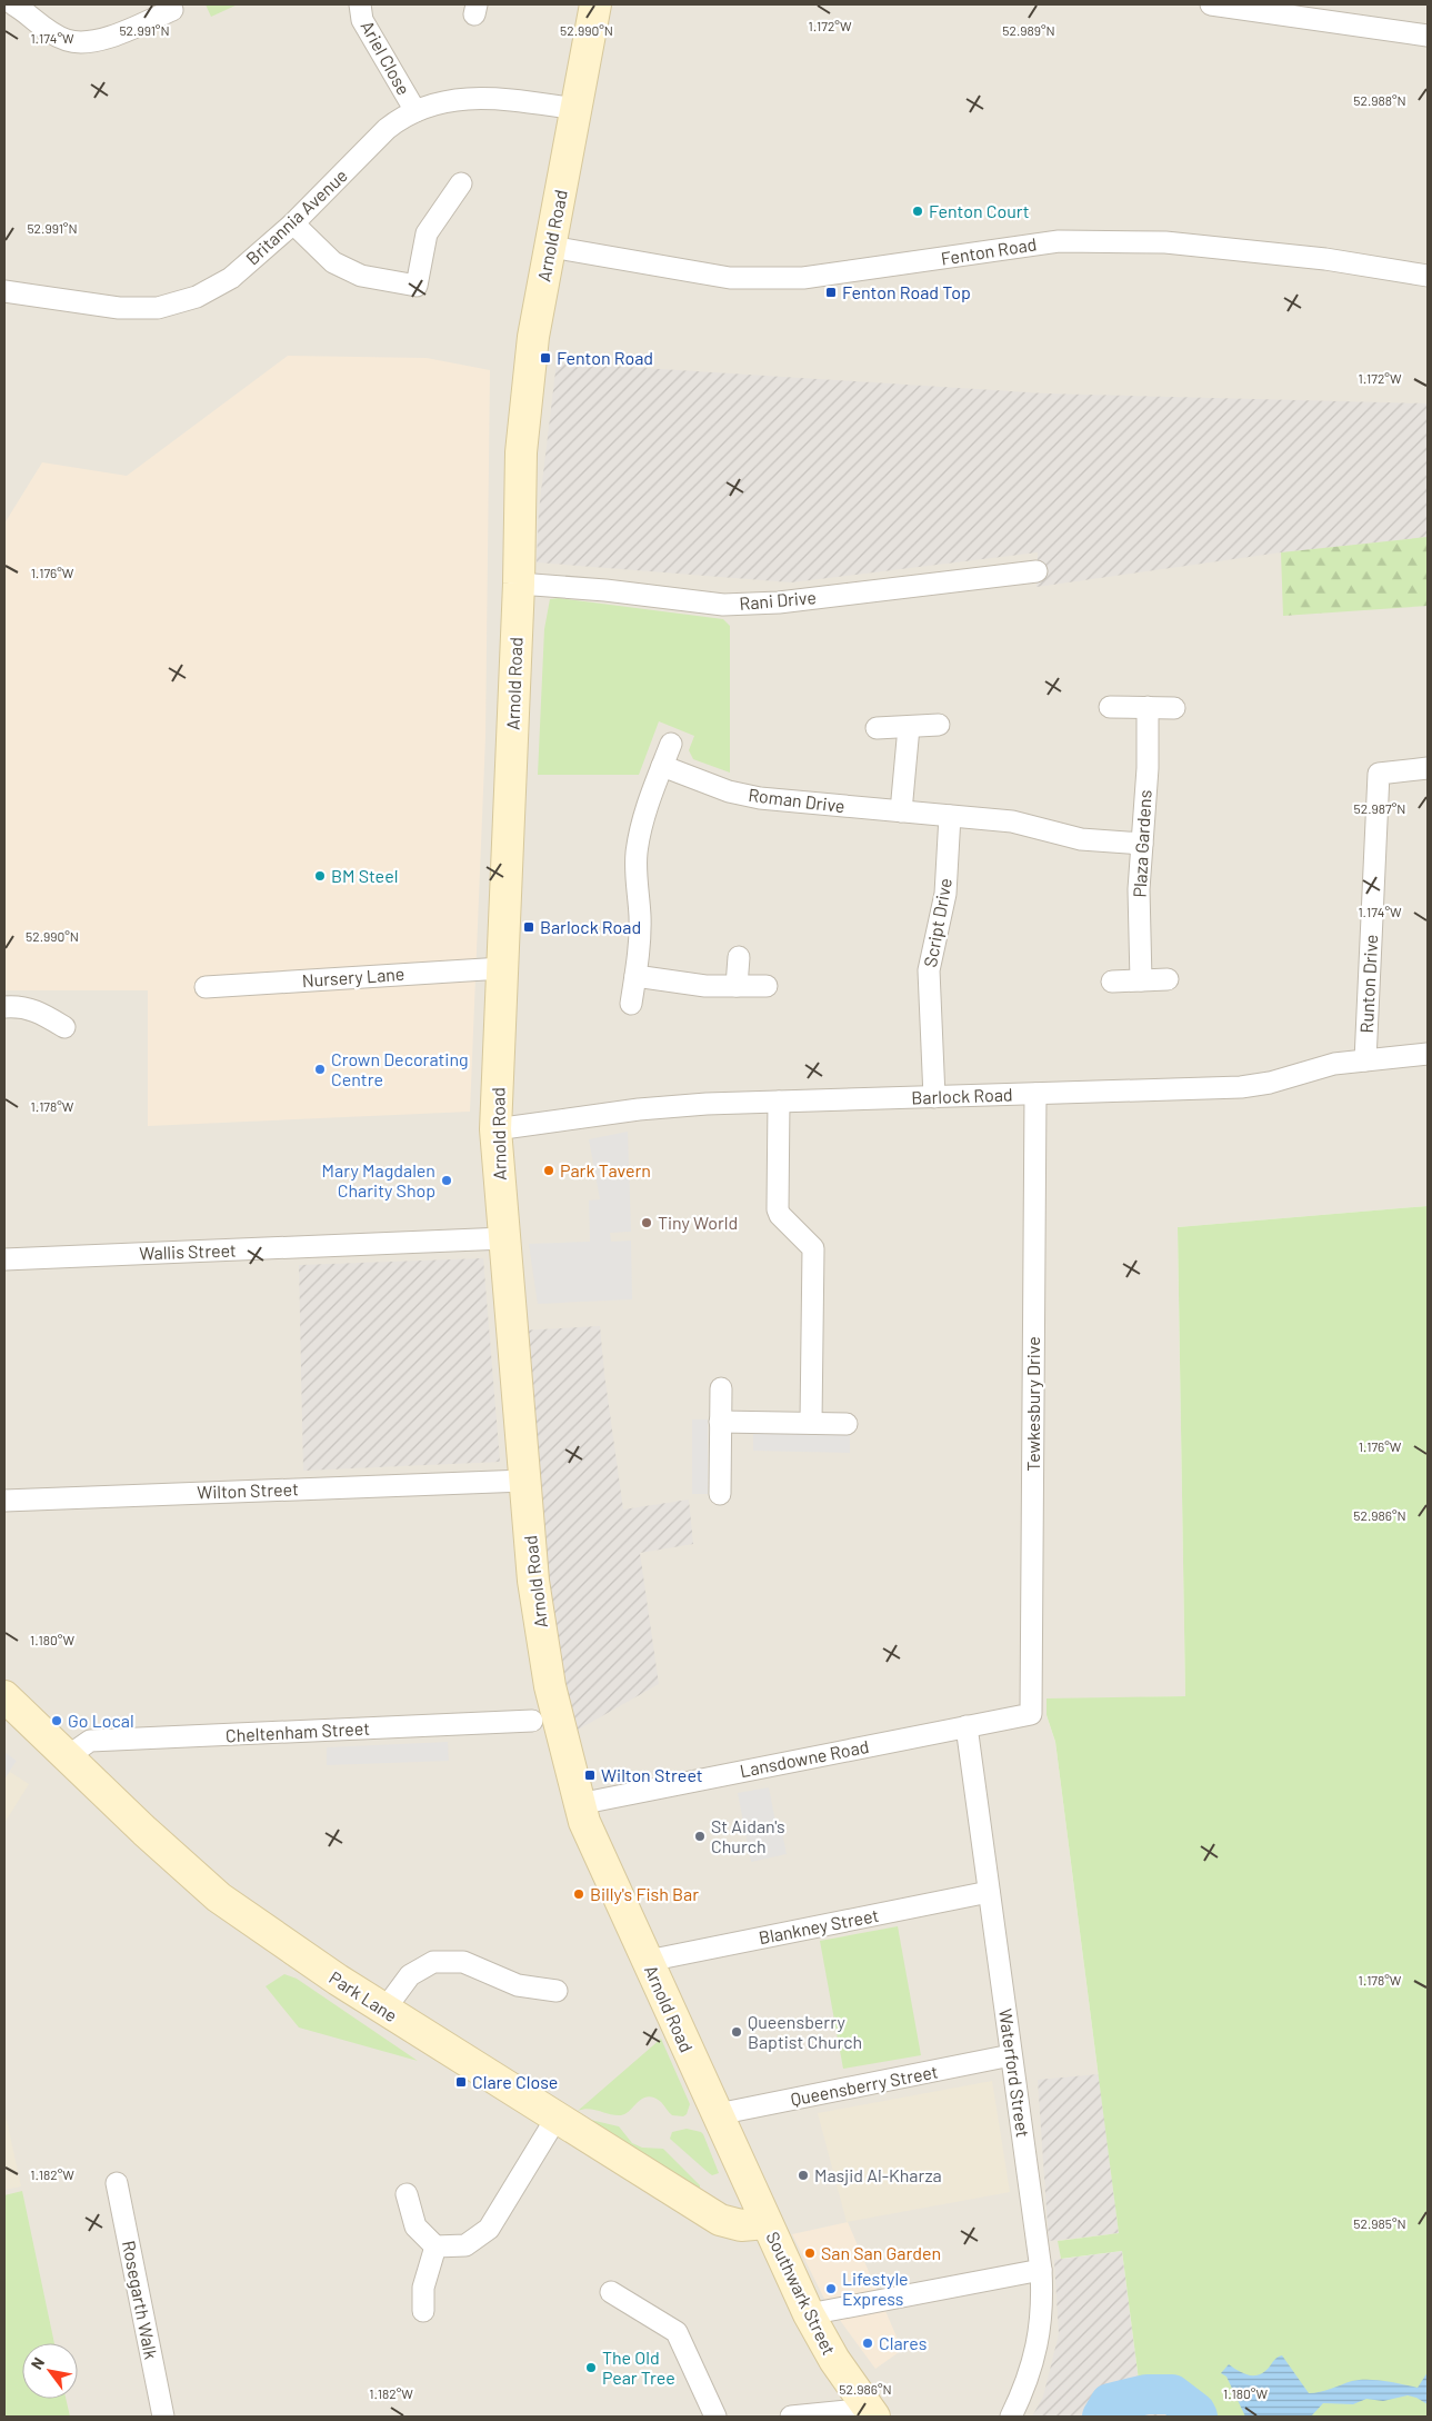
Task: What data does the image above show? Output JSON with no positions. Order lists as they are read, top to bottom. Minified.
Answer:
{"streets":{"main road":["Arnold Road","Park Lane","Southwark Street"],"street":["Ariel Close","Britannia Avenue","Fenton Road","Rani Drive","Roman Drive","Plaza Gardens","Script Drive","Nursery Lane","Runton Drive","Barlock Road","Wallis Street","Tewkesbury Drive","Wilton Street","Cheltenham Street","Lansdowne Road","Blankney Street","Waterford Street","Queensberry Street","Rosegarth Walk"]},"crossings":[["Ariel Close","Britannia Avenue"],["Britannia Avenue","Arnold Road"],["Arnold Road","Fenton Road"],["Arnold Road","Rani Drive"],["Arnold Road","Nursery Lane"],["Arnold Road","Barlock Road"],["Arnold Road","Wallis Street"],["Arnold Road","Wilton Street"],["Arnold Road","Lansdowne Road"],["Arnold Road","Blankney Street"],["Arnold Road","Park Lane"],["Arnold Road","Queensberry Street"],["Arnold Road","Southwark Street"],["Roman Drive","Plaza Gardens"],["Roman Drive","Script Drive"],["Script Drive","Barlock Road"],["Runton Drive","Barlock Road"],["Barlock Road","Tewkesbury Drive"],["Tewkesbury Drive","Lansdowne Road"],["Cheltenham Street","Park Lane"],["Lansdowne Road","Waterford Street"],["Blankney Street","Waterford Street"],["Park Lane","Southwark Street"],["Waterford Street","Queensberry Street"]],"places":{"other":["Fenton Court","BM Steel","Crown Decorating Centre","Park Tavern","Mary Magdalen Charity Shop","Tiny World","Go Local","St Aidan's Church","Billy's Fish Bar","Queensberry Baptist Church","Masjid Al-Kharza","San San Garden","Lifestyle Express","Clares","The Old Pear Tree"],"transit":["Fenton Road Top","Fenton Road","Barlock Road","Wilton Street","Clare Close"]},"north":"top left","coordinates":["1.172°W","52.991°N","52.990°N","52.989°N","1.174°W","52.988°N","1.176°W","52.987°N","1.178°W","52.986°N","1.180°W","1.182°W","52.985°N"]}
